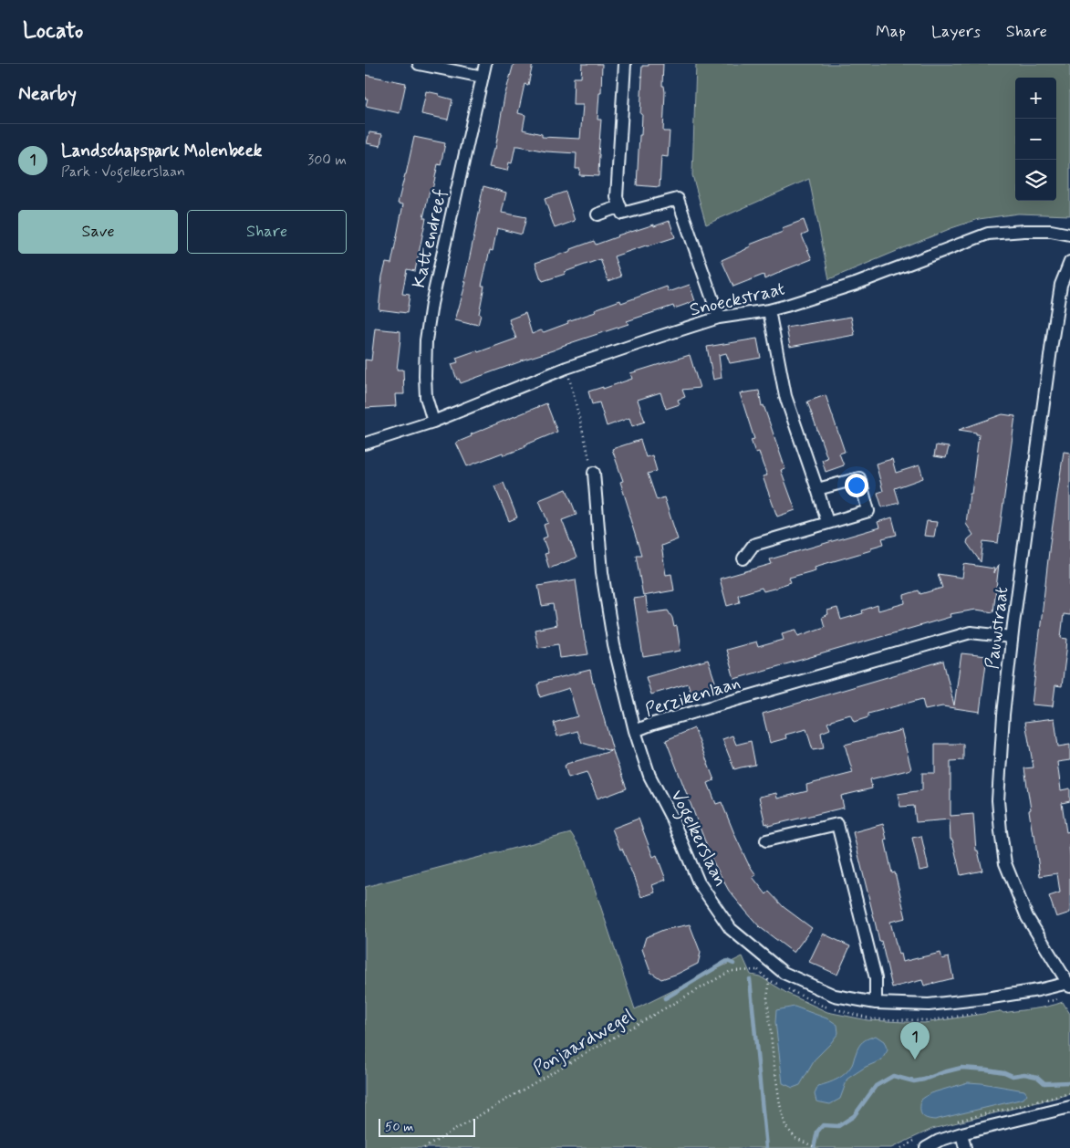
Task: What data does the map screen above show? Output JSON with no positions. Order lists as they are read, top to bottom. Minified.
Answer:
{"streets":{"street":["Kattendreef","Snoeckstraat","Pauwstraat","Perzikenlaan","Vogelkerslaan"],"path":["Ponjaardwegel"]},"crossings":[["Kattendreef","Snoeckstraat"],["Pauwstraat","Perzikenlaan"],["Pauwstraat","Vogelkerslaan"],["Perzikenlaan","Vogelkerslaan"]],"scale_bar":"50 m","page":{"header":"Locato","nav":["Map","Layers","Share"],"heading":"Nearby","map_buttons":["+","−"],"list":[{"mark":"1","name":"Landschapspark Molenbeek","note":"Park · Vogelkerslaan","value":"300 m"}],"buttons":["Save","Share"],"pins":"1","scale":"50 m"}}
